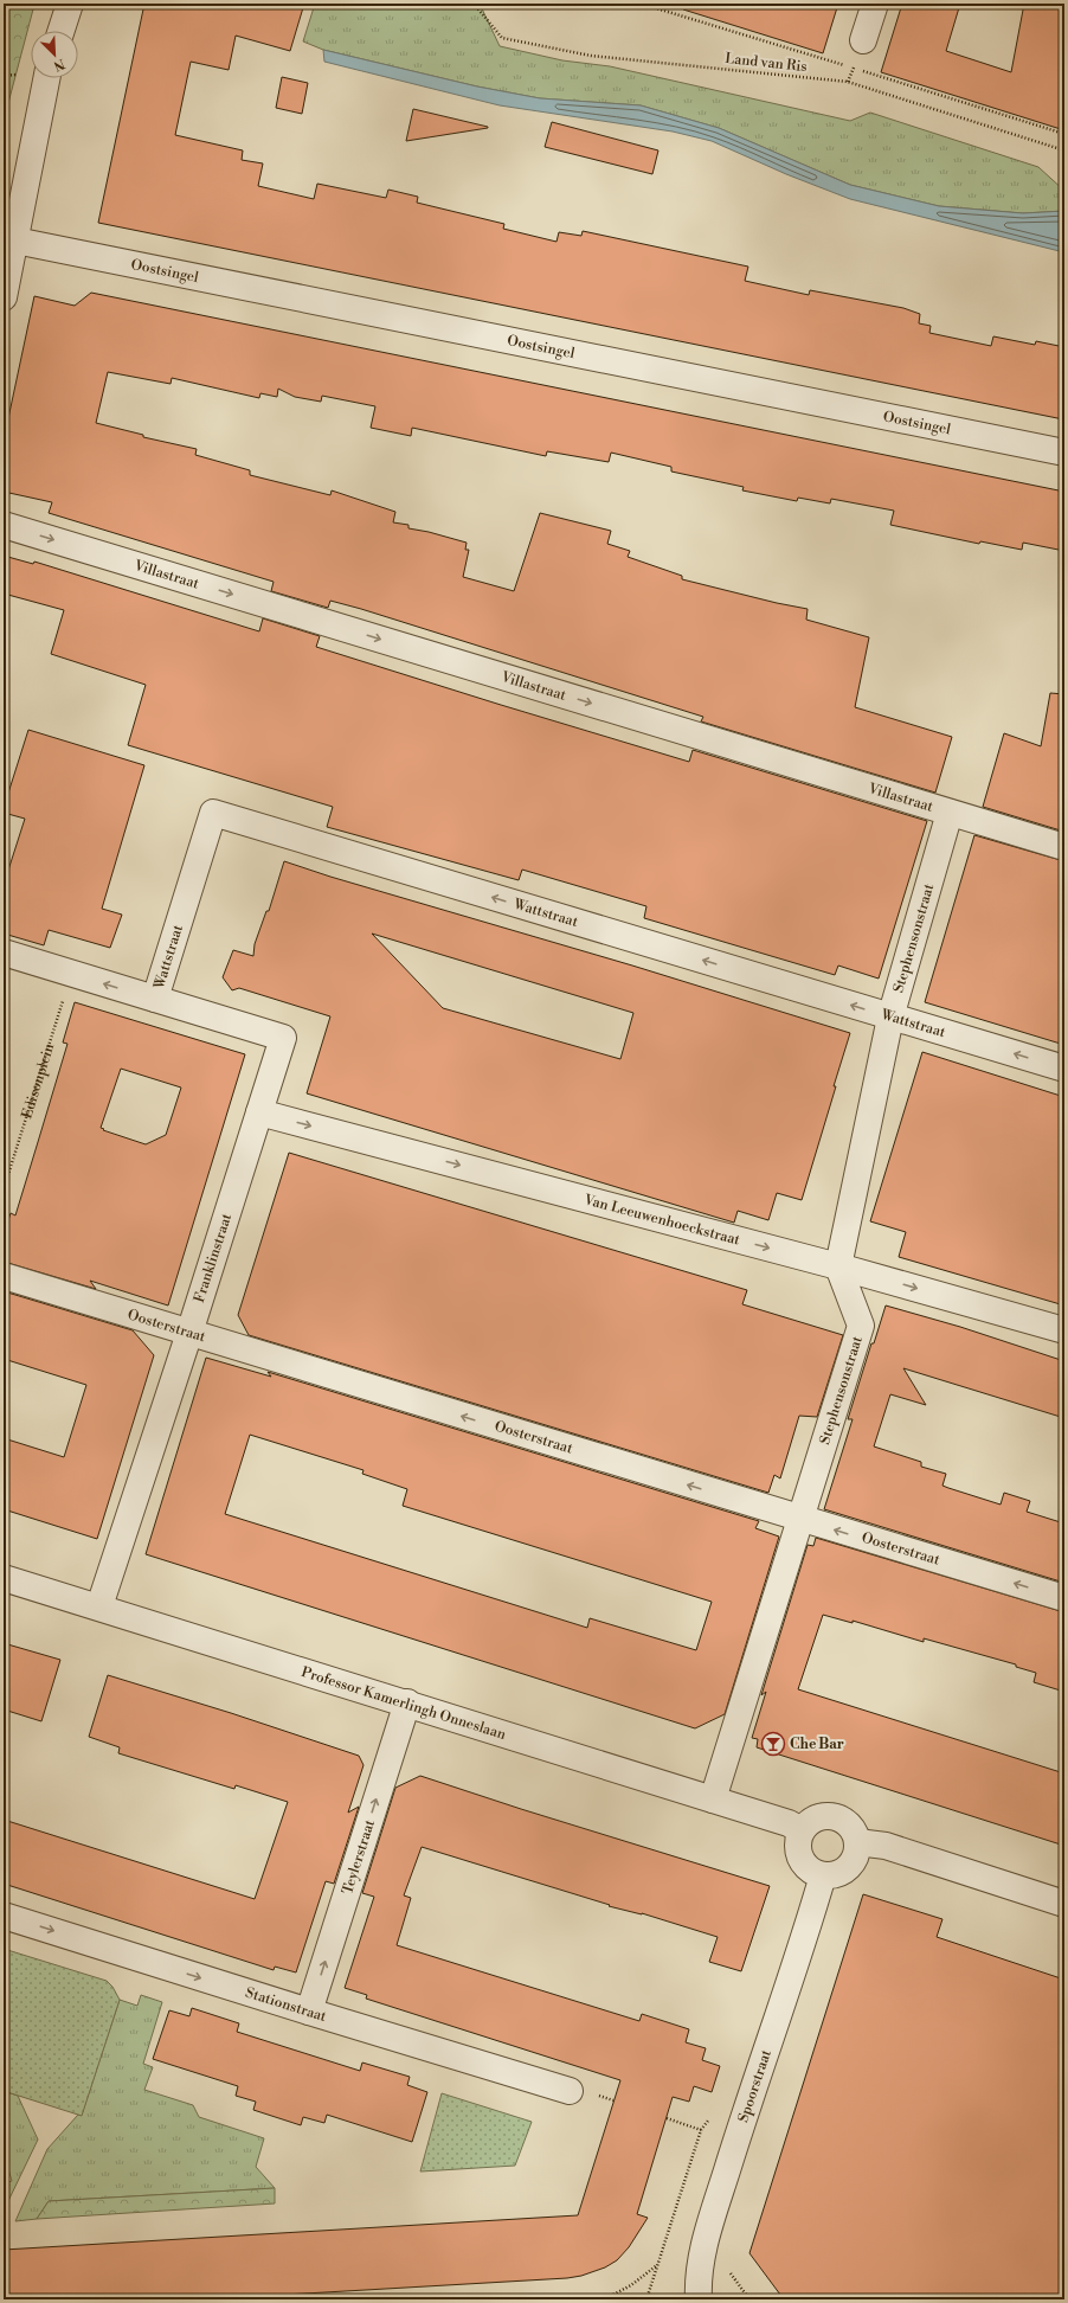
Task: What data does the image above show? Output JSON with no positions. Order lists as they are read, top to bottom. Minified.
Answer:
{"streets":{"street":["Oostsingel","Villastraat","Wattstraat","Stephensonstraat","Van Leeuwenhoeckstraat","Franklinstraat","Oosterstraat","Professor Kamerlingh Onneslaan","Teylerstraat","Stationstraat","Spoorstraat"],"path":["Land van Ris","Edisonplein"]},"crossings":[["Villastraat","Stephensonstraat"],["Wattstraat","Stephensonstraat"],["Wattstraat","Franklinstraat"],["Stephensonstraat","Van Leeuwenhoeckstraat"],["Stephensonstraat","Oosterstraat"],["Stephensonstraat","Professor Kamerlingh Onneslaan"],["Van Leeuwenhoeckstraat","Franklinstraat"],["Franklinstraat","Oosterstraat"],["Franklinstraat","Professor Kamerlingh Onneslaan"],["Professor Kamerlingh Onneslaan","Teylerstraat"],["Professor Kamerlingh Onneslaan","Spoorstraat"],["Teylerstraat","Stationstraat"]],"one_way":["Villastraat","Wattstraat","Van Leeuwenhoeckstraat","Oosterstraat","Teylerstraat","Stationstraat"],"places":{"bar":["Che Bar"]},"north":"bottom right"}
